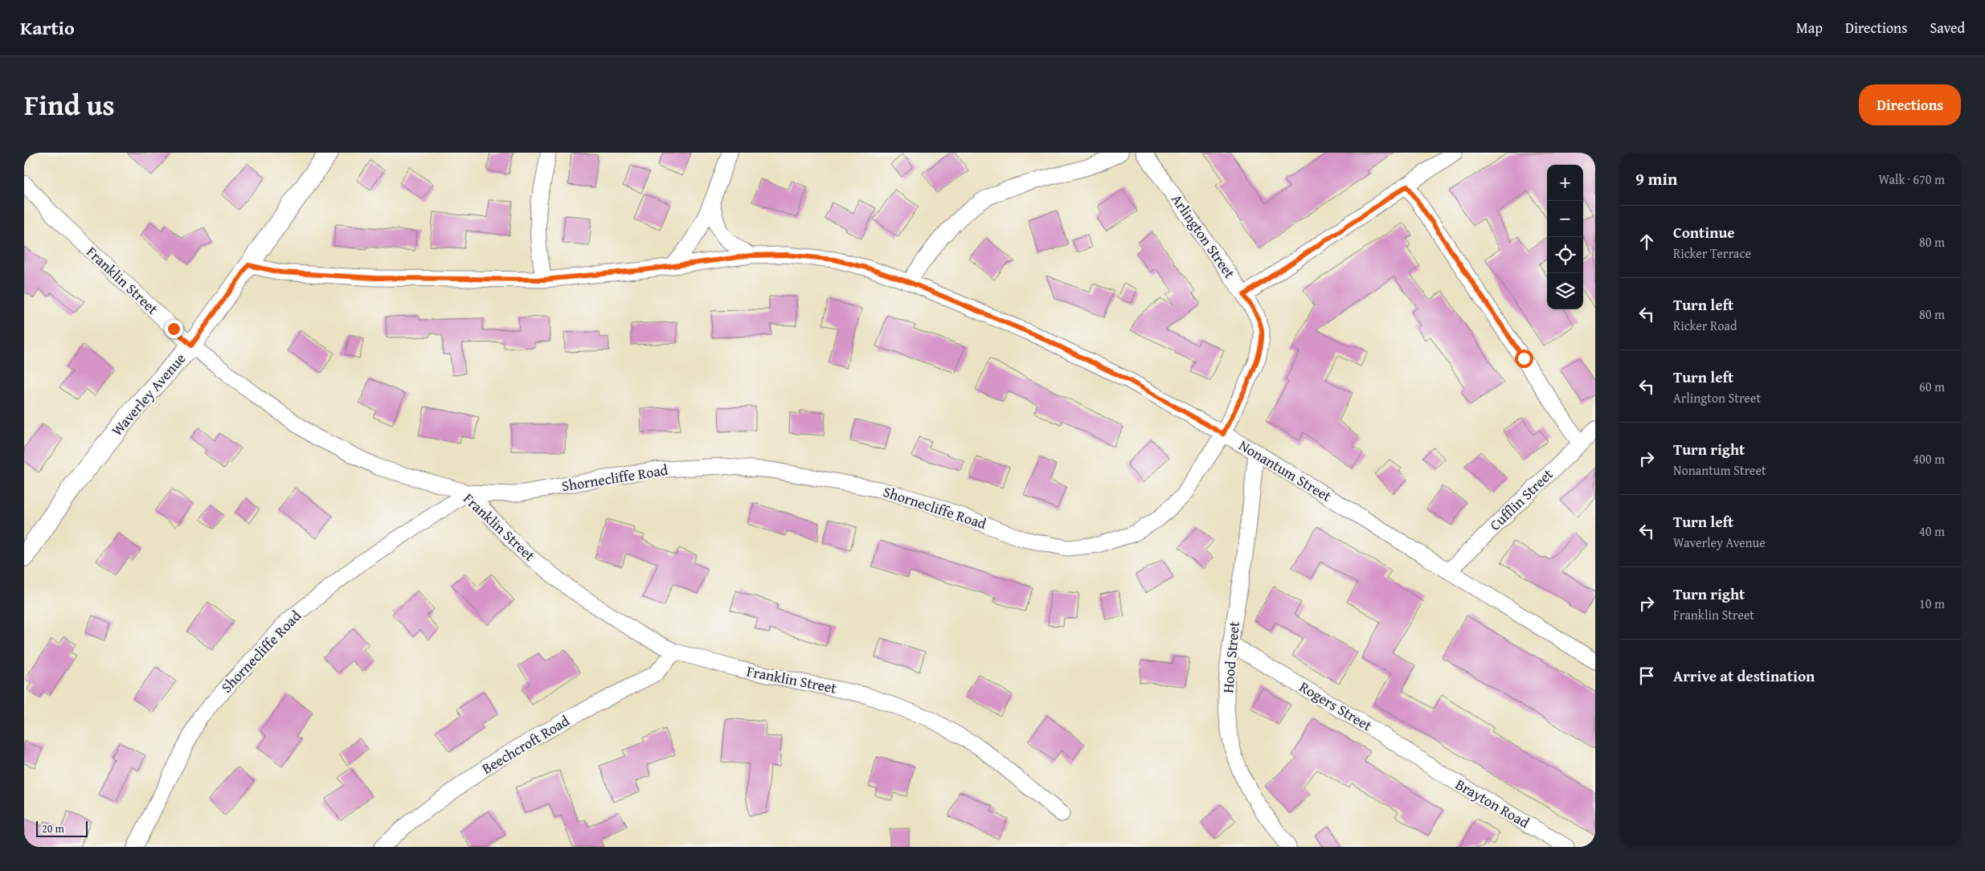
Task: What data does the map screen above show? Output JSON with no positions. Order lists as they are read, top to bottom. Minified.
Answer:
{"streets":{"street":["Arlington Street","Franklin Street","Waverley Avenue","Nonantum Street","Shornecliffe Road","Cufflin Street","Hood Street","Rogers Street","Beechcroft Road","Brayton Road"]},"crossings":[["Arlington Street","Nonantum Street"],["Arlington Street","Shornecliffe Road"],["Franklin Street","Waverley Avenue"],["Franklin Street","Shornecliffe Road"],["Franklin Street","Beechcroft Road"],["Waverley Avenue","Nonantum Street"],["Nonantum Street","Shornecliffe Road"],["Nonantum Street","Cufflin Street"],["Nonantum Street","Hood Street"],["Hood Street","Rogers Street"],["Rogers Street","Brayton Road"]],"scale_bar":"20 m","page":{"header":"Kartio","nav":["Map","Directions","Saved"],"title":"Find us","buttons":"Directions","heading":["9 min","Walk · 670 m"],"map_buttons":["+","−"],"list":[["Continue","Ricker Terrace","80 m"],["Turn left","Ricker Road","80 m"],["Turn left","Arlington Street","60 m"],["Turn right","Nonantum Street","400 m"],["Turn left","Waverley Avenue","40 m"],["Turn right","Franklin Street","10 m"],"Arrive at destination"],"scale":"20 m"}}
